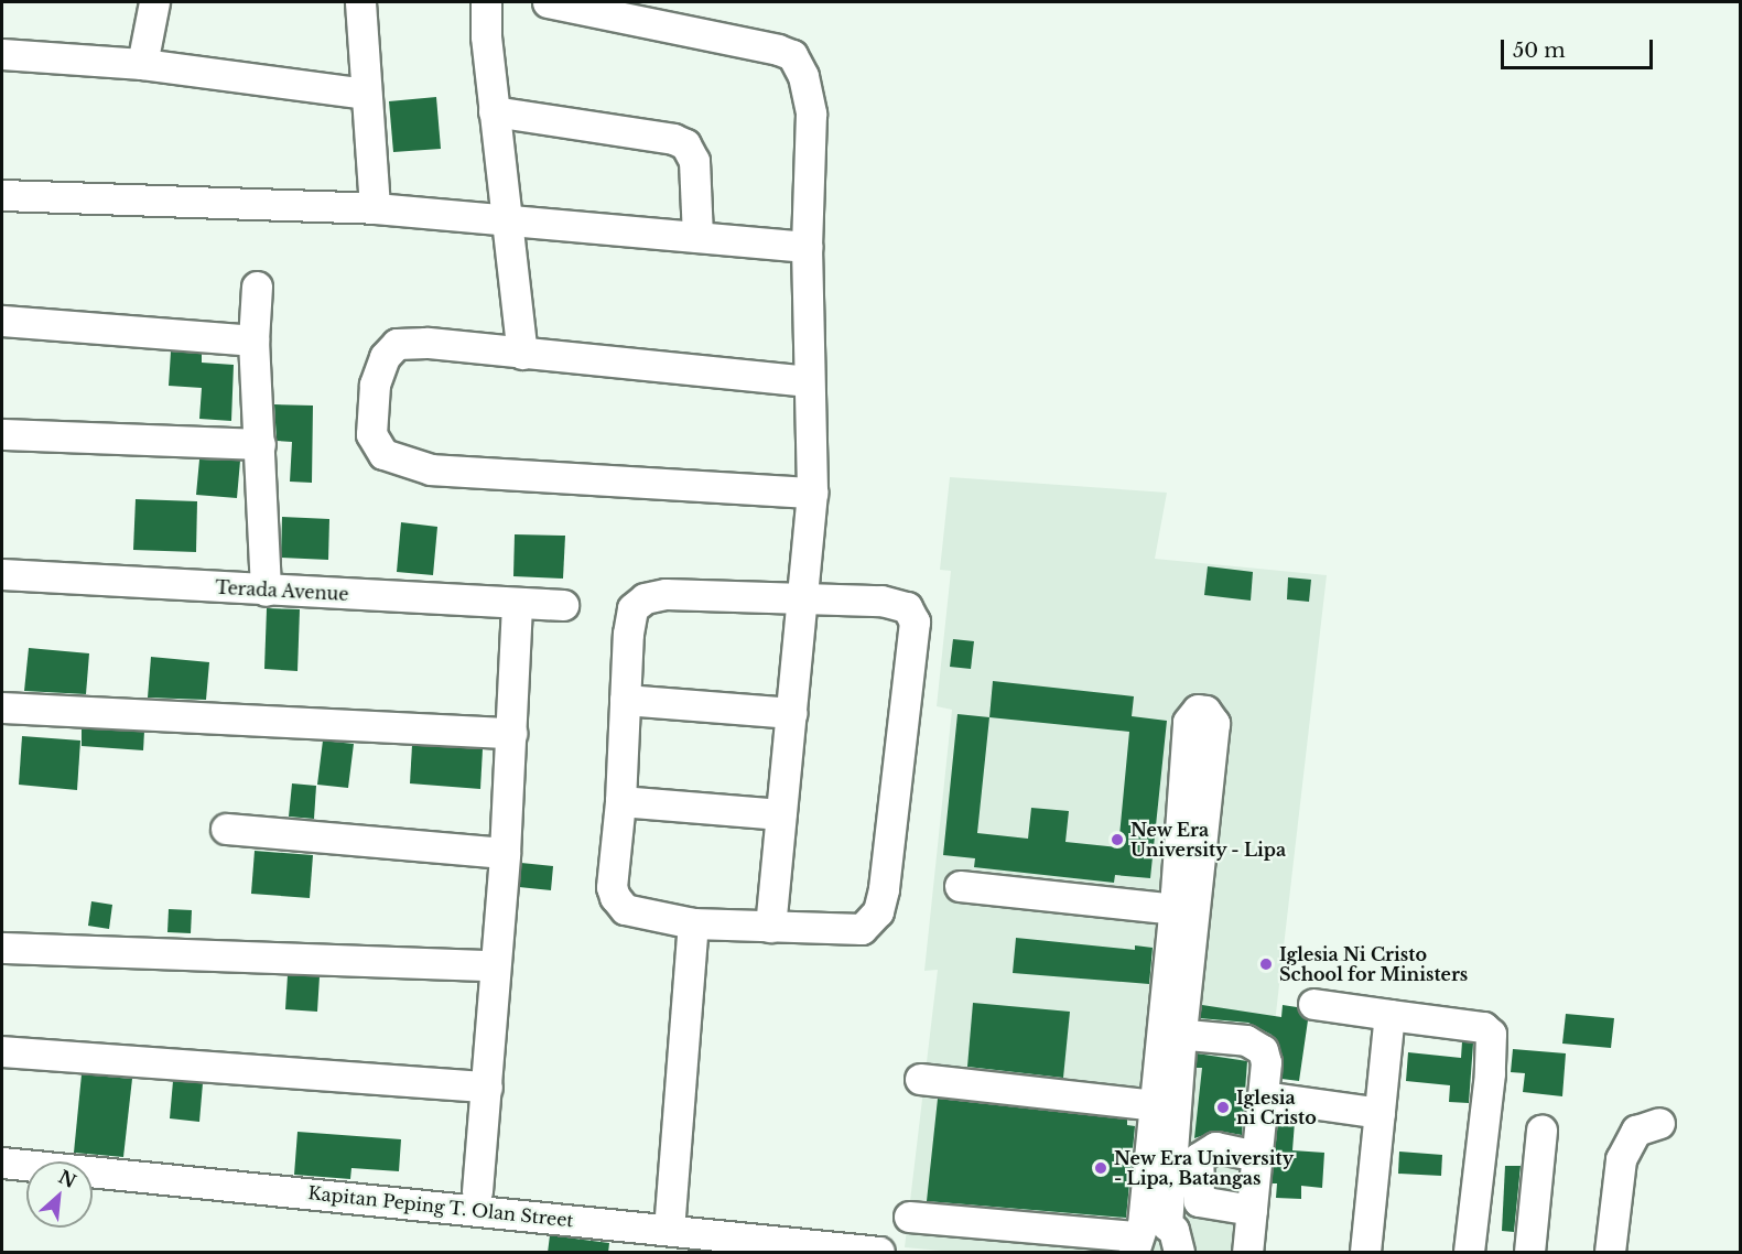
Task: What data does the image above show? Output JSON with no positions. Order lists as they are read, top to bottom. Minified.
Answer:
{"streets":{"street":["Terada Avenue","Kapitan Peping T. Olan Street"]},"places":["New Era University - Lipa","Iglesia Ni Cristo School for Ministers","Iglesia ni Cristo","New Era University - Lipa, Batangas"],"scale_bar":"50 m","north":"top right"}
